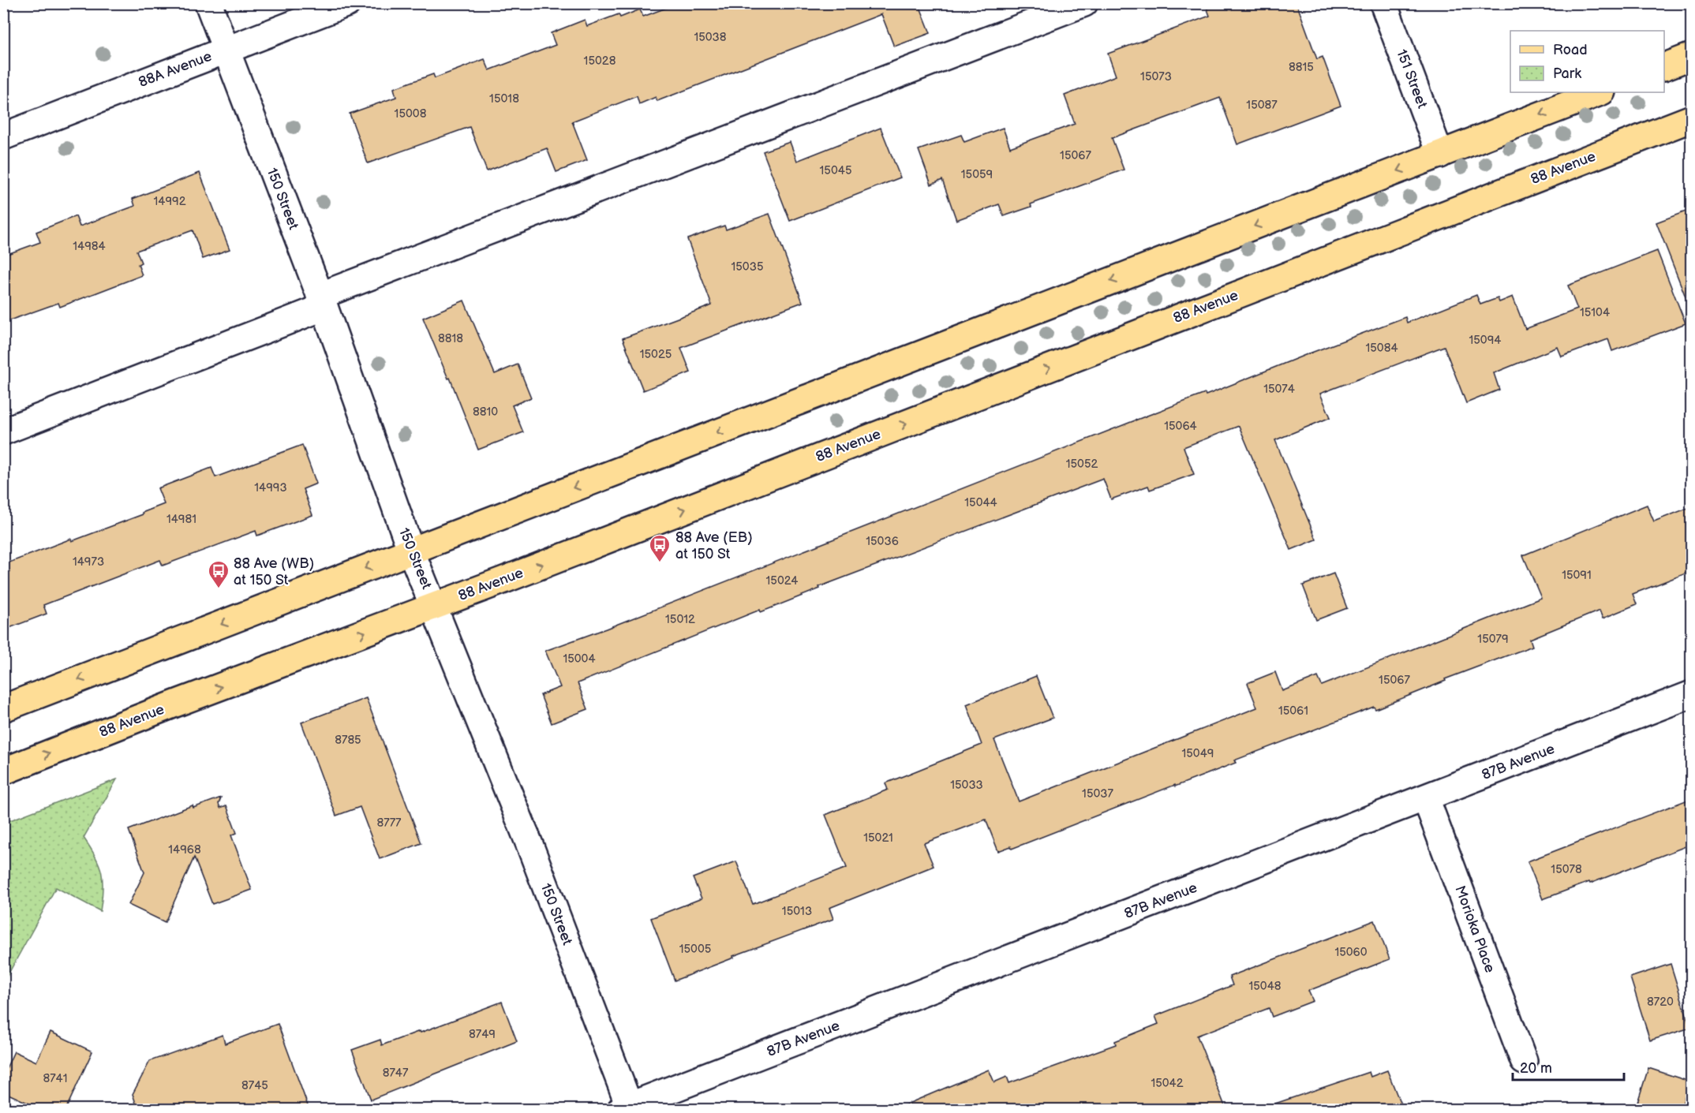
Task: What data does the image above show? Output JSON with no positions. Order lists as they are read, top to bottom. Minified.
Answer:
{"streets":{"main road":["88 Avenue"],"street":["88A Avenue","151 Street","150 Street","87B Avenue","Morioka Place"]},"crossings":[["88A Avenue","150 Street"],["88 Avenue","150 Street"],["150 Street","87B Avenue"],["87B Avenue","Morioka Place"]],"places":{"bus stop":["88 Ave (EB) at 150 St","88 Ave (WB) at 150 St"]},"house_numbers":["15038","15028","8815","15073","15018","15087","15008","15067","15045","15059","14992","14984","15035","15104","8818","15094","15084","15025","15074","8810","15064","15052","14993","15044","14981","15036","14973","15091","15024","15012","15079","15004","15067","15061","8785","15049","15033","15037","8777","15021","14968","15078","15013","15005","15060","15048","8720","8749","8747","8741","15042","8745"],"legend":["Road","Park"],"scale_bar":"20 m"}
